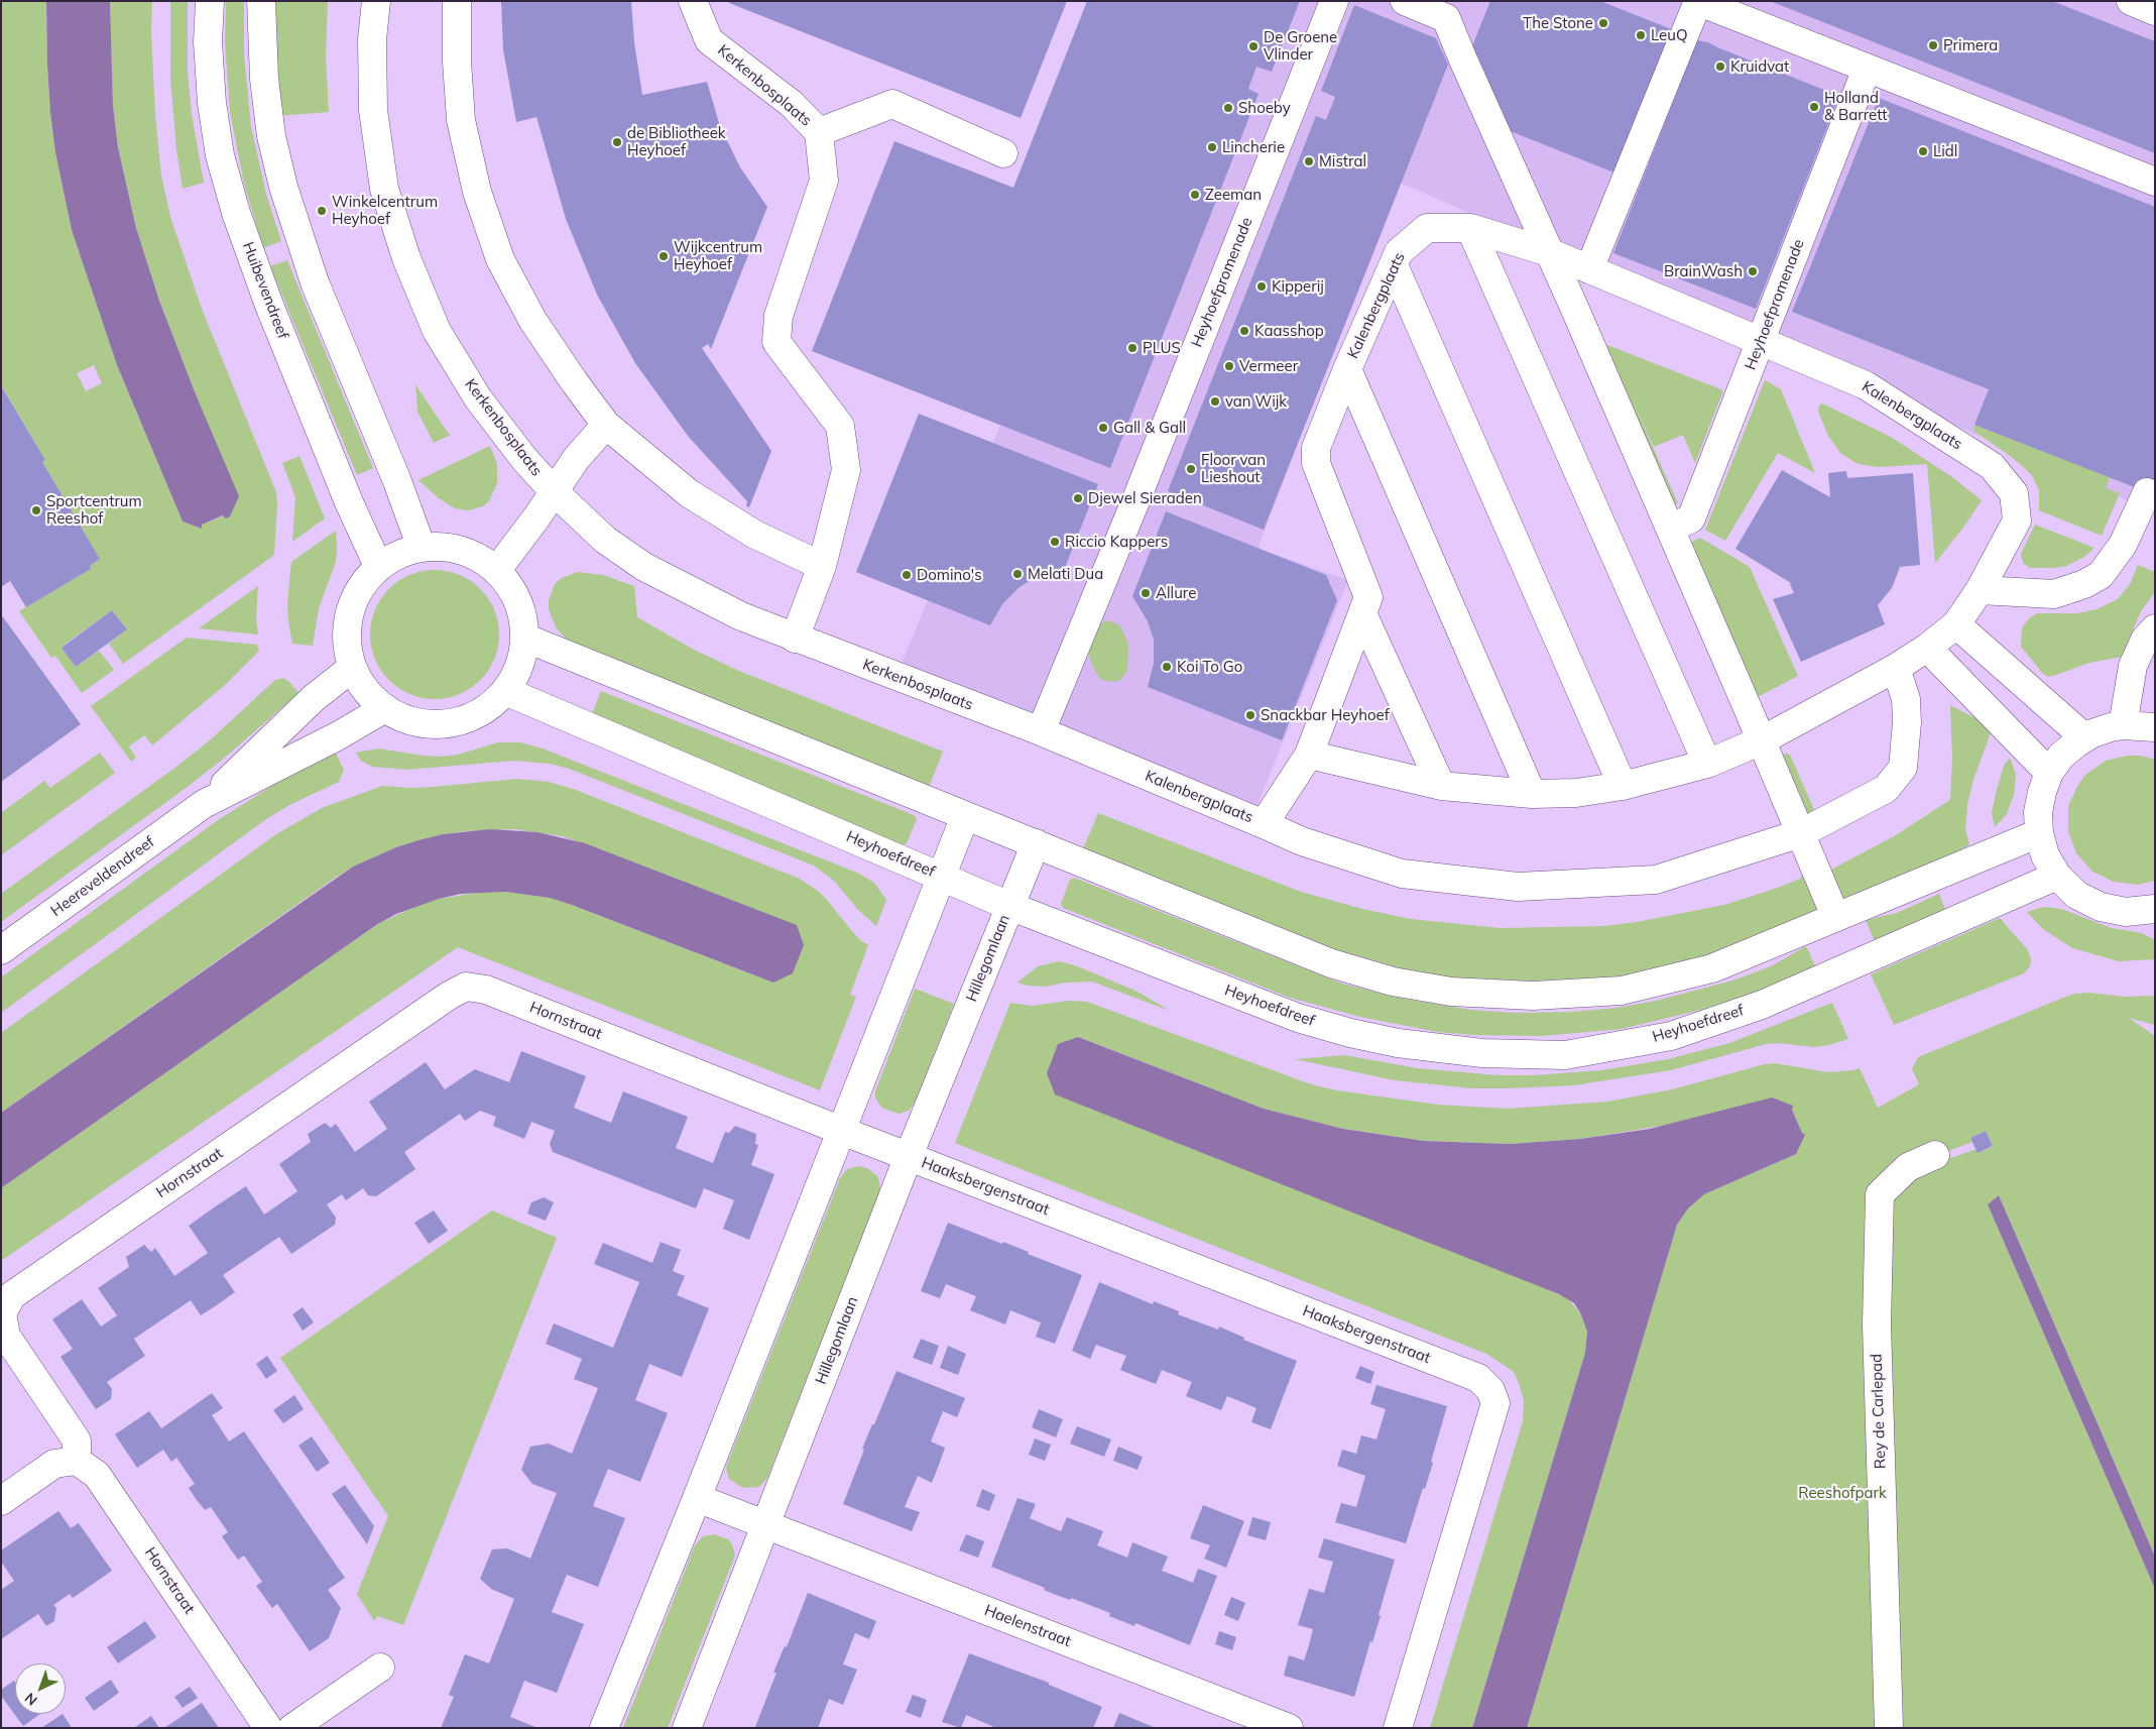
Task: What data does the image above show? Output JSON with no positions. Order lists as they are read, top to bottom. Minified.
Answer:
{"streets":{"street":["Kerkenbosplaats","Heyhoefpromenade","Huibevendreef","Kalenbergplaats","Heyhoefdreef","Heereveldendreef","Hillegomlaan","Hornstraat","Haaksbergenstraat","Rey de Carlepad","Haelenstraat"]},"crossings":[["Kerkenbosplaats","Heyhoefpromenade"],["Kerkenbosplaats","Kalenbergplaats"],["Heyhoefpromenade","Kalenbergplaats"],["Huibevendreef","Heyhoefdreef"],["Huibevendreef","Heereveldendreef"],["Heyhoefdreef","Heereveldendreef"],["Heyhoefdreef","Hillegomlaan"],["Hillegomlaan","Haaksbergenstraat"],["Hillegomlaan","Haelenstraat"]],"parks":["Reeshofpark"],"places":["The Stone","LeuQ","Primera","De Groene Vlinder","Kruidvat","Holland & Barrett","Shoeby","de Bibliotheek Heyhoef","Lincherie","Lidl","Mistral","Zeeman","Winkelcentrum Heyhoef","Wijkcentrum Heyhoef","BrainWash","Kipperij","Kaasshop","PLUS","Vermeer","van Wijk","Gall & Gall","Floor van Lieshout","Djewel Sieraden","Sportcentrum Reeshof","Riccio Kappers","Melati Dua","Domino's","Allure","Koi To Go","Snackbar Heyhoef"],"north":"bottom left"}
